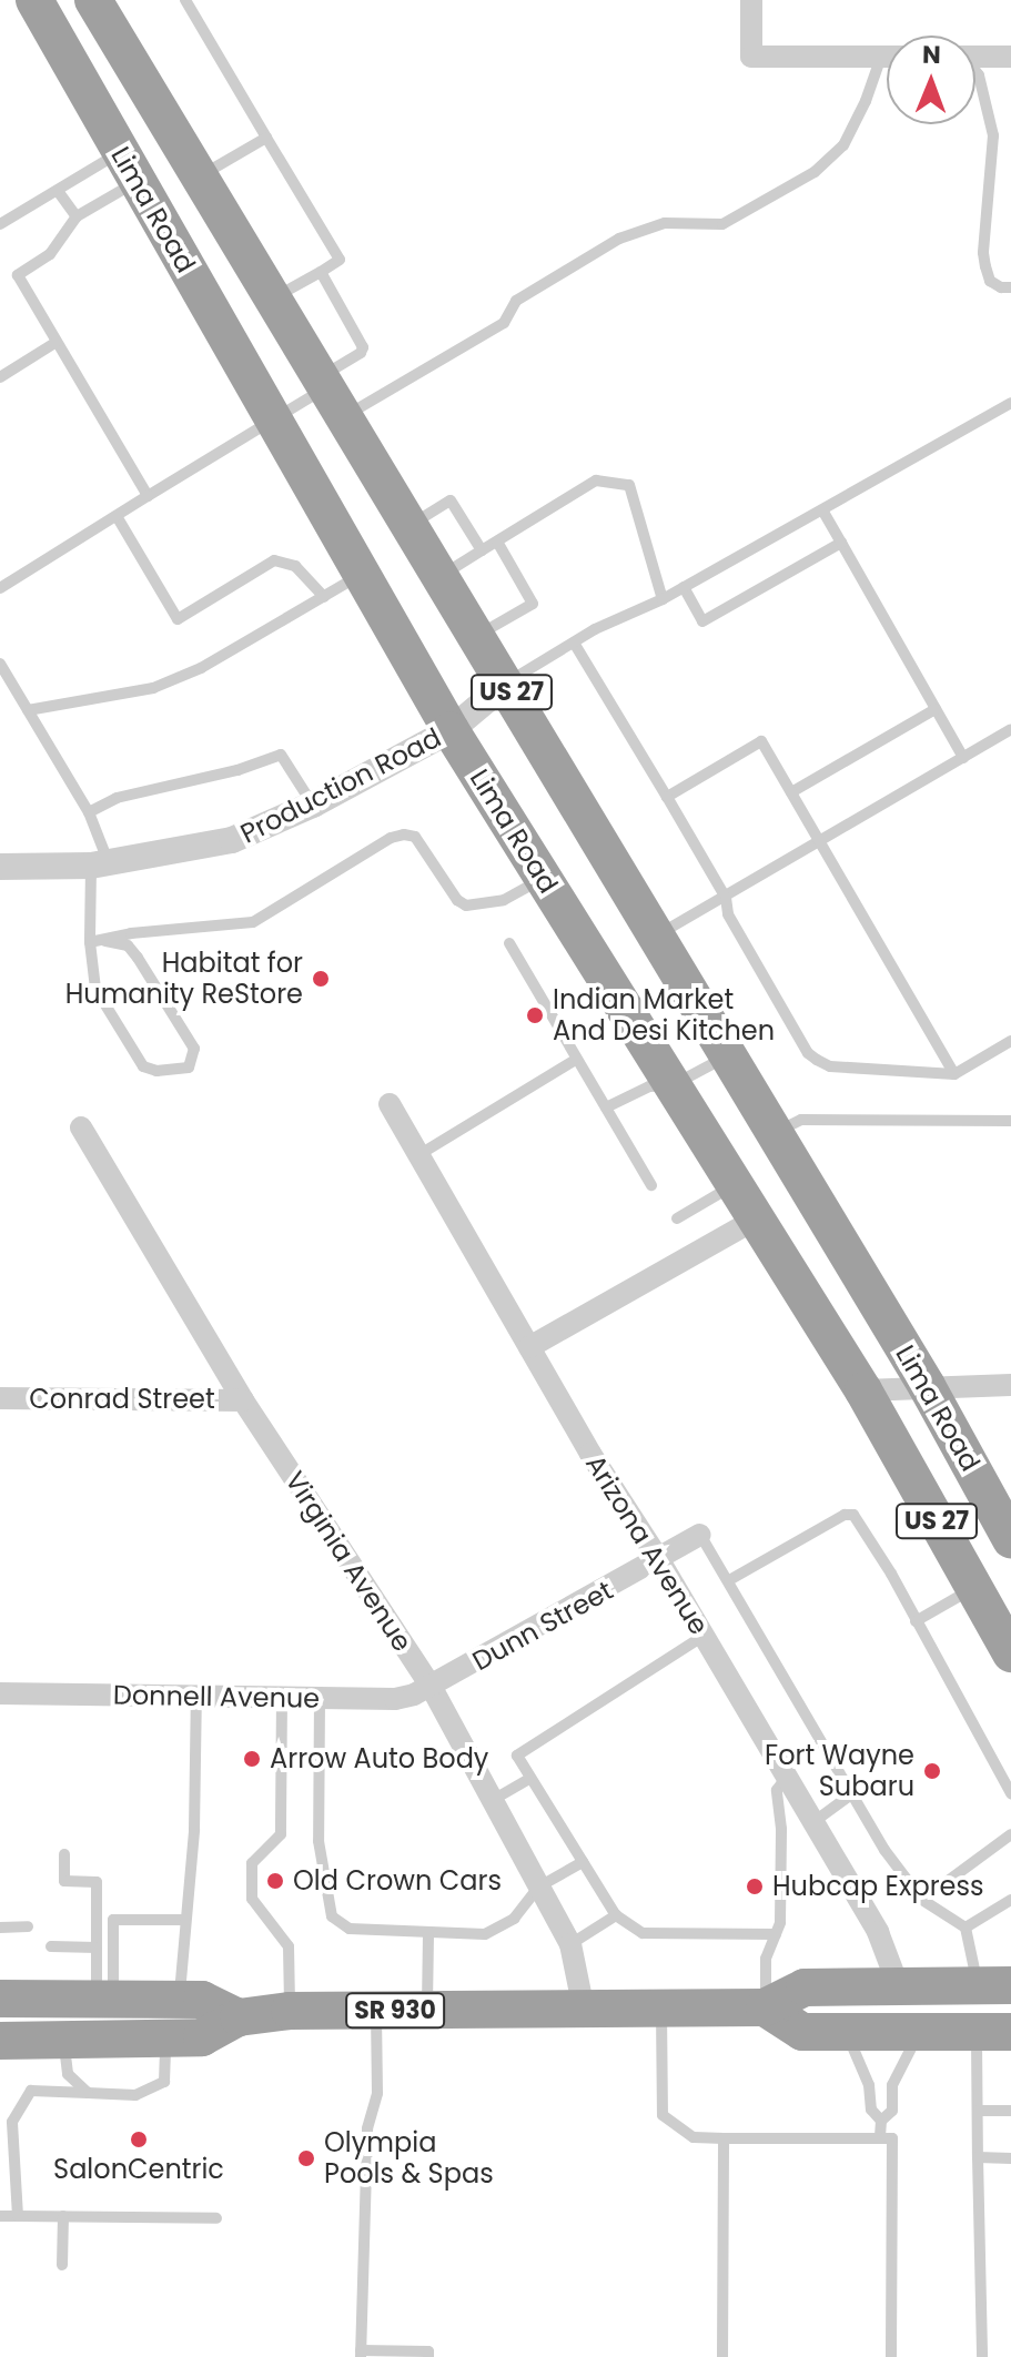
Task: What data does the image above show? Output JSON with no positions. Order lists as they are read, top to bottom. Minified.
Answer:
{"streets":{"highway":["Lima Road","US 27","SR 930"],"street":["Production Road","Conrad Street","Arizona Avenue","Virginia Avenue","Dunn Street","Donnell Avenue"]},"crossings":[["Lima Road","Production Road"],["Conrad Street","Virginia Avenue"],["Arizona Avenue","Dunn Street"],["Arizona Avenue","SR 930"],["Virginia Avenue","Dunn Street"],["Virginia Avenue","Donnell Avenue"],["Virginia Avenue","SR 930"],["Dunn Street","Donnell Avenue"]],"places":["Habitat for Humanity ReStore","Indian Market And Desi Kitchen","Arrow Auto Body","Fort Wayne Subaru","Old Crown Cars","Hubcap Express","SalonCentric","Olympia Pools & Spas"],"north":"top"}
